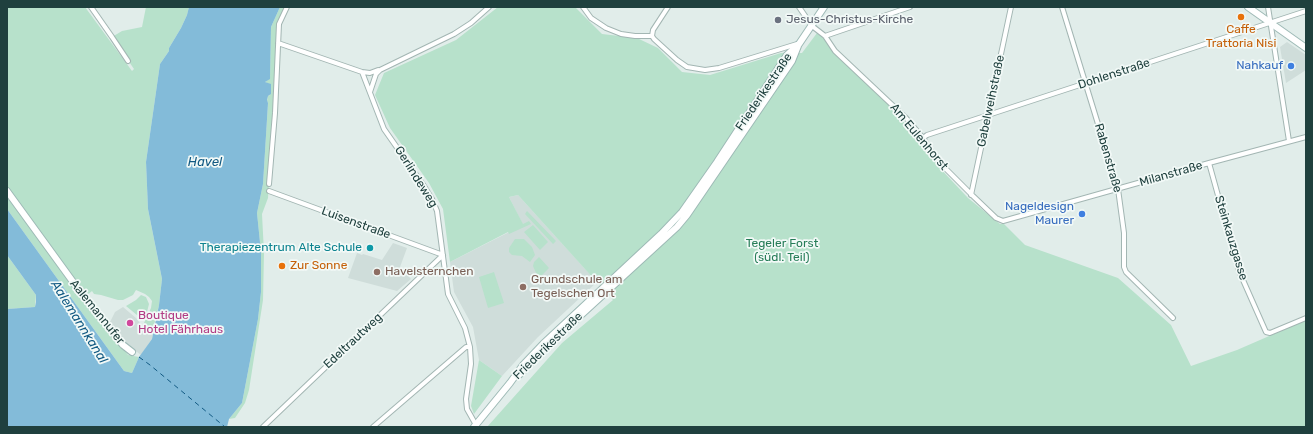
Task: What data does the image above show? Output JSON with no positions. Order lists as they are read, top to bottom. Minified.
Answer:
{"streets":{"street":["Dohlenstraße","Friederikestraße","Gabelweihstraße","Am Eulenhorst","Rabenstraße","Milanstraße","Gerlindeweg","Luisenstraße","Steinkauzgasse","Aalemannufer","Edeltrautweg"]},"crossings":[["Dohlenstraße","Gabelweihstraße"],["Dohlenstraße","Am Eulenhorst"],["Dohlenstraße","Rabenstraße"],["Friederikestraße","Am Eulenhorst"],["Friederikestraße","Gerlindeweg"],["Gabelweihstraße","Am Eulenhorst"],["Am Eulenhorst","Milanstraße"],["Rabenstraße","Milanstraße"],["Milanstraße","Steinkauzgasse"],["Gerlindeweg","Luisenstraße"],["Gerlindeweg","Edeltrautweg"],["Luisenstraße","Edeltrautweg"]],"water":["Havel","Aalemannkanal"],"parks":["Tegeler Forst (südl. Teil)"],"places":["Caffe Trattoria Nisi","Jesus-Christus-Kirche","Nahkauf","Nageldesign Maurer","Therapiezentrum Alte Schule","Zur Sonne","Havelsternchen","Grundschule am Tegelschen Ort","Boutique Hotel Fährhaus"]}
